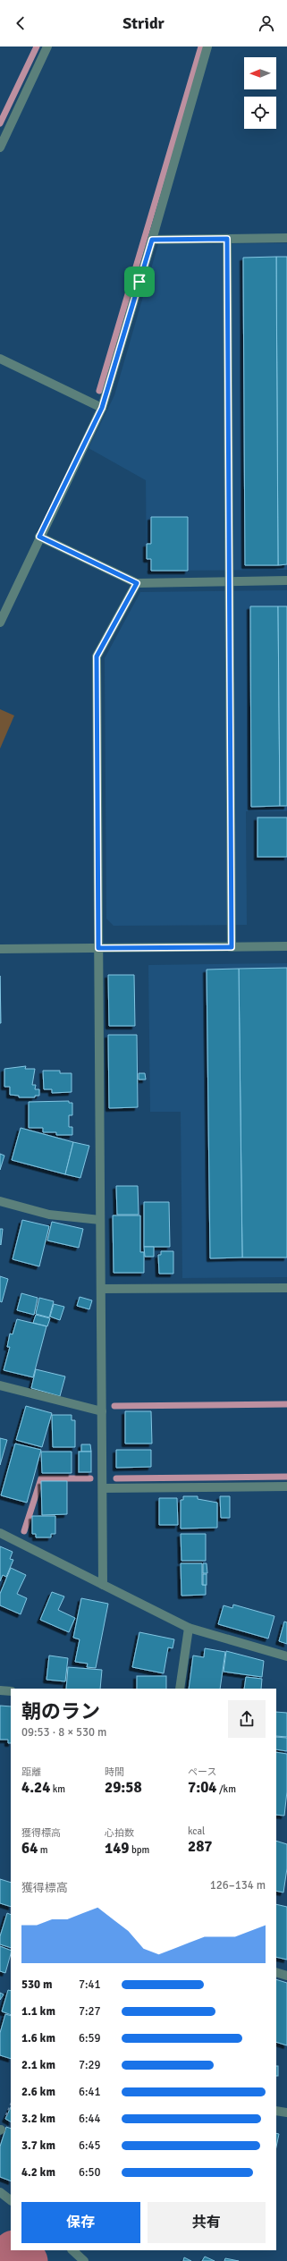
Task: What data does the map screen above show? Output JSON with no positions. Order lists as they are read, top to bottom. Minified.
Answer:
{"north":"left","page":{"header":"Stridr","heading":["朝のラン","09:53 · 8 × 530 m"],"stats":[["距離","4.24 km"],["時間","29:58"],["ペース","7:04 /km"],["獲得標高","64 m"],["心拍数","149 bpm"],["kcal","287"]],"chart":["獲得標高","126–134 m"],"list":[{"name":"530 m","note":"7:41"},{"name":"1.1 km","note":"7:27"},{"name":"1.6 km","note":"6:59"},{"name":"2.1 km","note":"7:29"},{"name":"2.6 km","note":"6:41"},{"name":"3.2 km","note":"6:44"},{"name":"3.7 km","note":"6:45"},{"name":"4.2 km","note":"6:50"}],"buttons":["保存","共有"]}}
